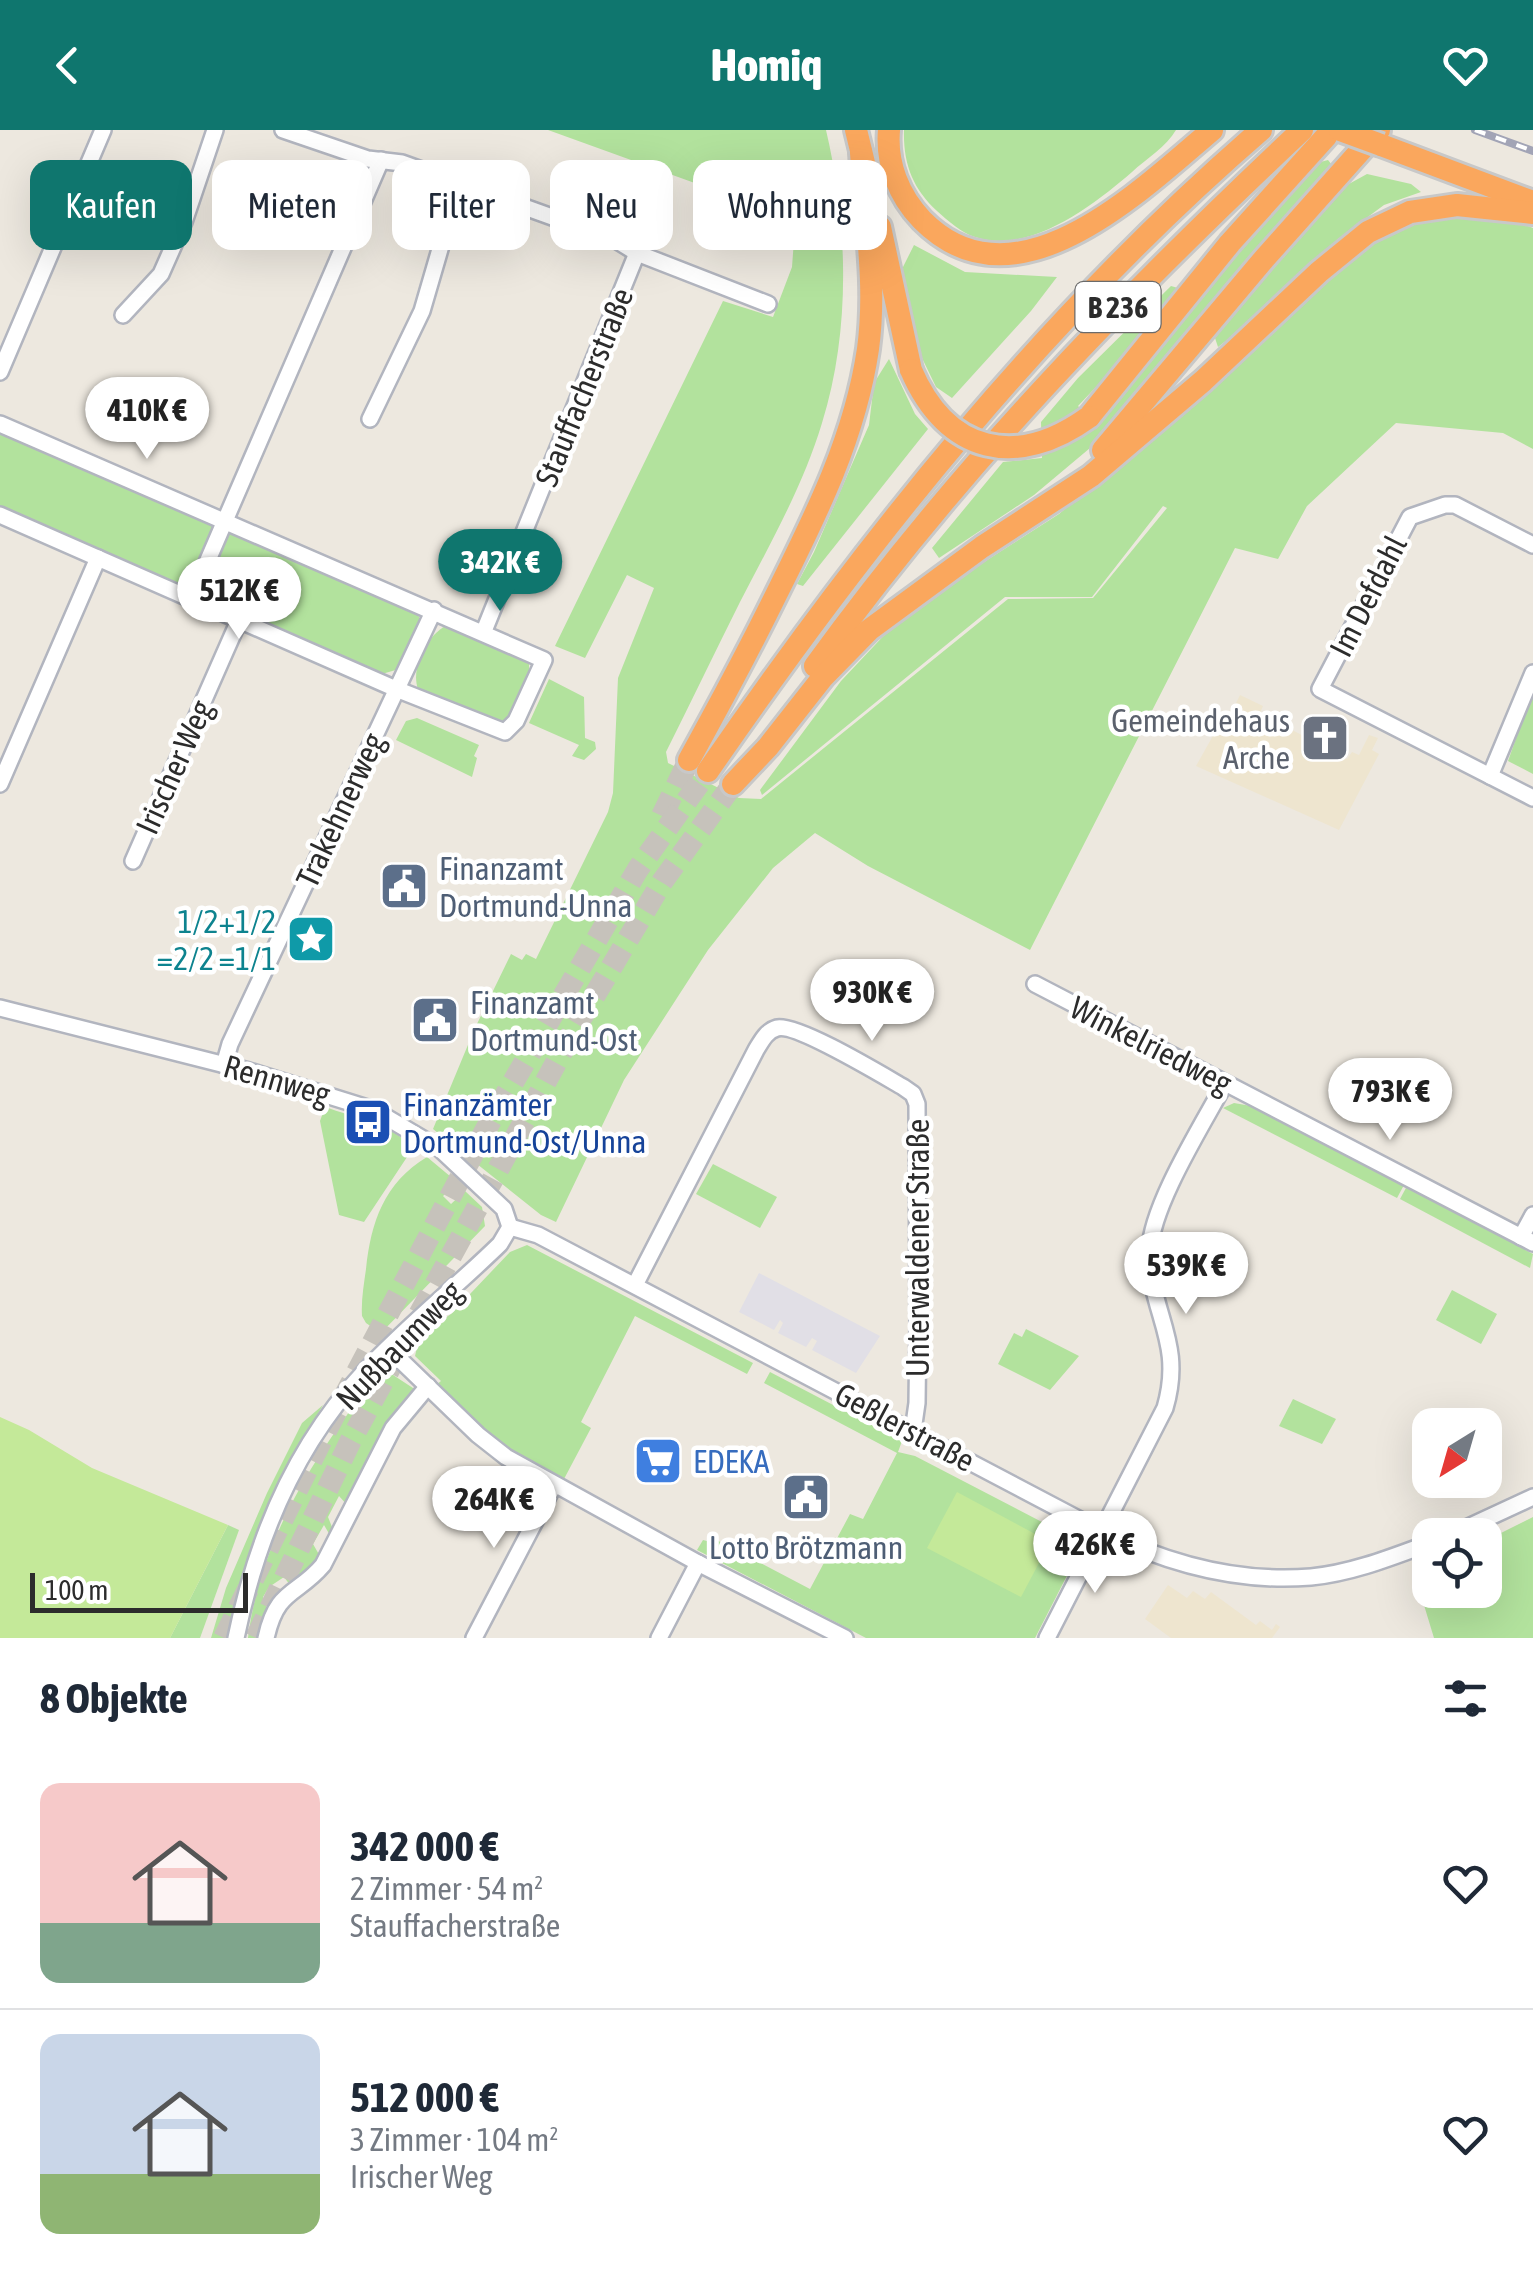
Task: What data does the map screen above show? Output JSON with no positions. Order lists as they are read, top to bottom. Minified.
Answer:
{"streets":{"highway":["B 236"],"street":["Stauffacherstraße","Im Defdahl","Irischer Weg","Trakehnerweg","Winkelriedweg","Rennweg","Unterwaldener Straße","Nußbaumweg","Geßlerstraße"]},"crossings":[["Trakehnerweg","Rennweg"],["Rennweg","Nußbaumweg"],["Rennweg","Geßlerstraße"],["Unterwaldener Straße","Geßlerstraße"],["Nußbaumweg","Geßlerstraße"]],"places":{"church":["Gemeindehaus Arche"],"public building":["Finanzamt Dortmund-Unna","Finanzamt Dortmund-Ost","Lotto Brötzmann"],"place":["1/2+1/2 =2/2 =1/1"],"bus stop":["Finanzämter Dortmund-Ost/Unna"],"supermarket":["EDEKA"]},"scale_bar":"100 m","north":"bottom left","page":{"header":"Homiq","chip":["Kaufen","Mieten","Filter","Neu","Wohnung"],"price":["410K €","342K €","512K €","930K €","793K €","539K €","264K €","426K €"],"scale":"100 m","heading":"8 Objekte","list":[{"name":"342 000 €","note":"2 Zimmer · 54 m² · Stauffacherstraße"},{"name":"512 000 €","note":"3 Zimmer · 104 m² · Irischer Weg"}]}}
